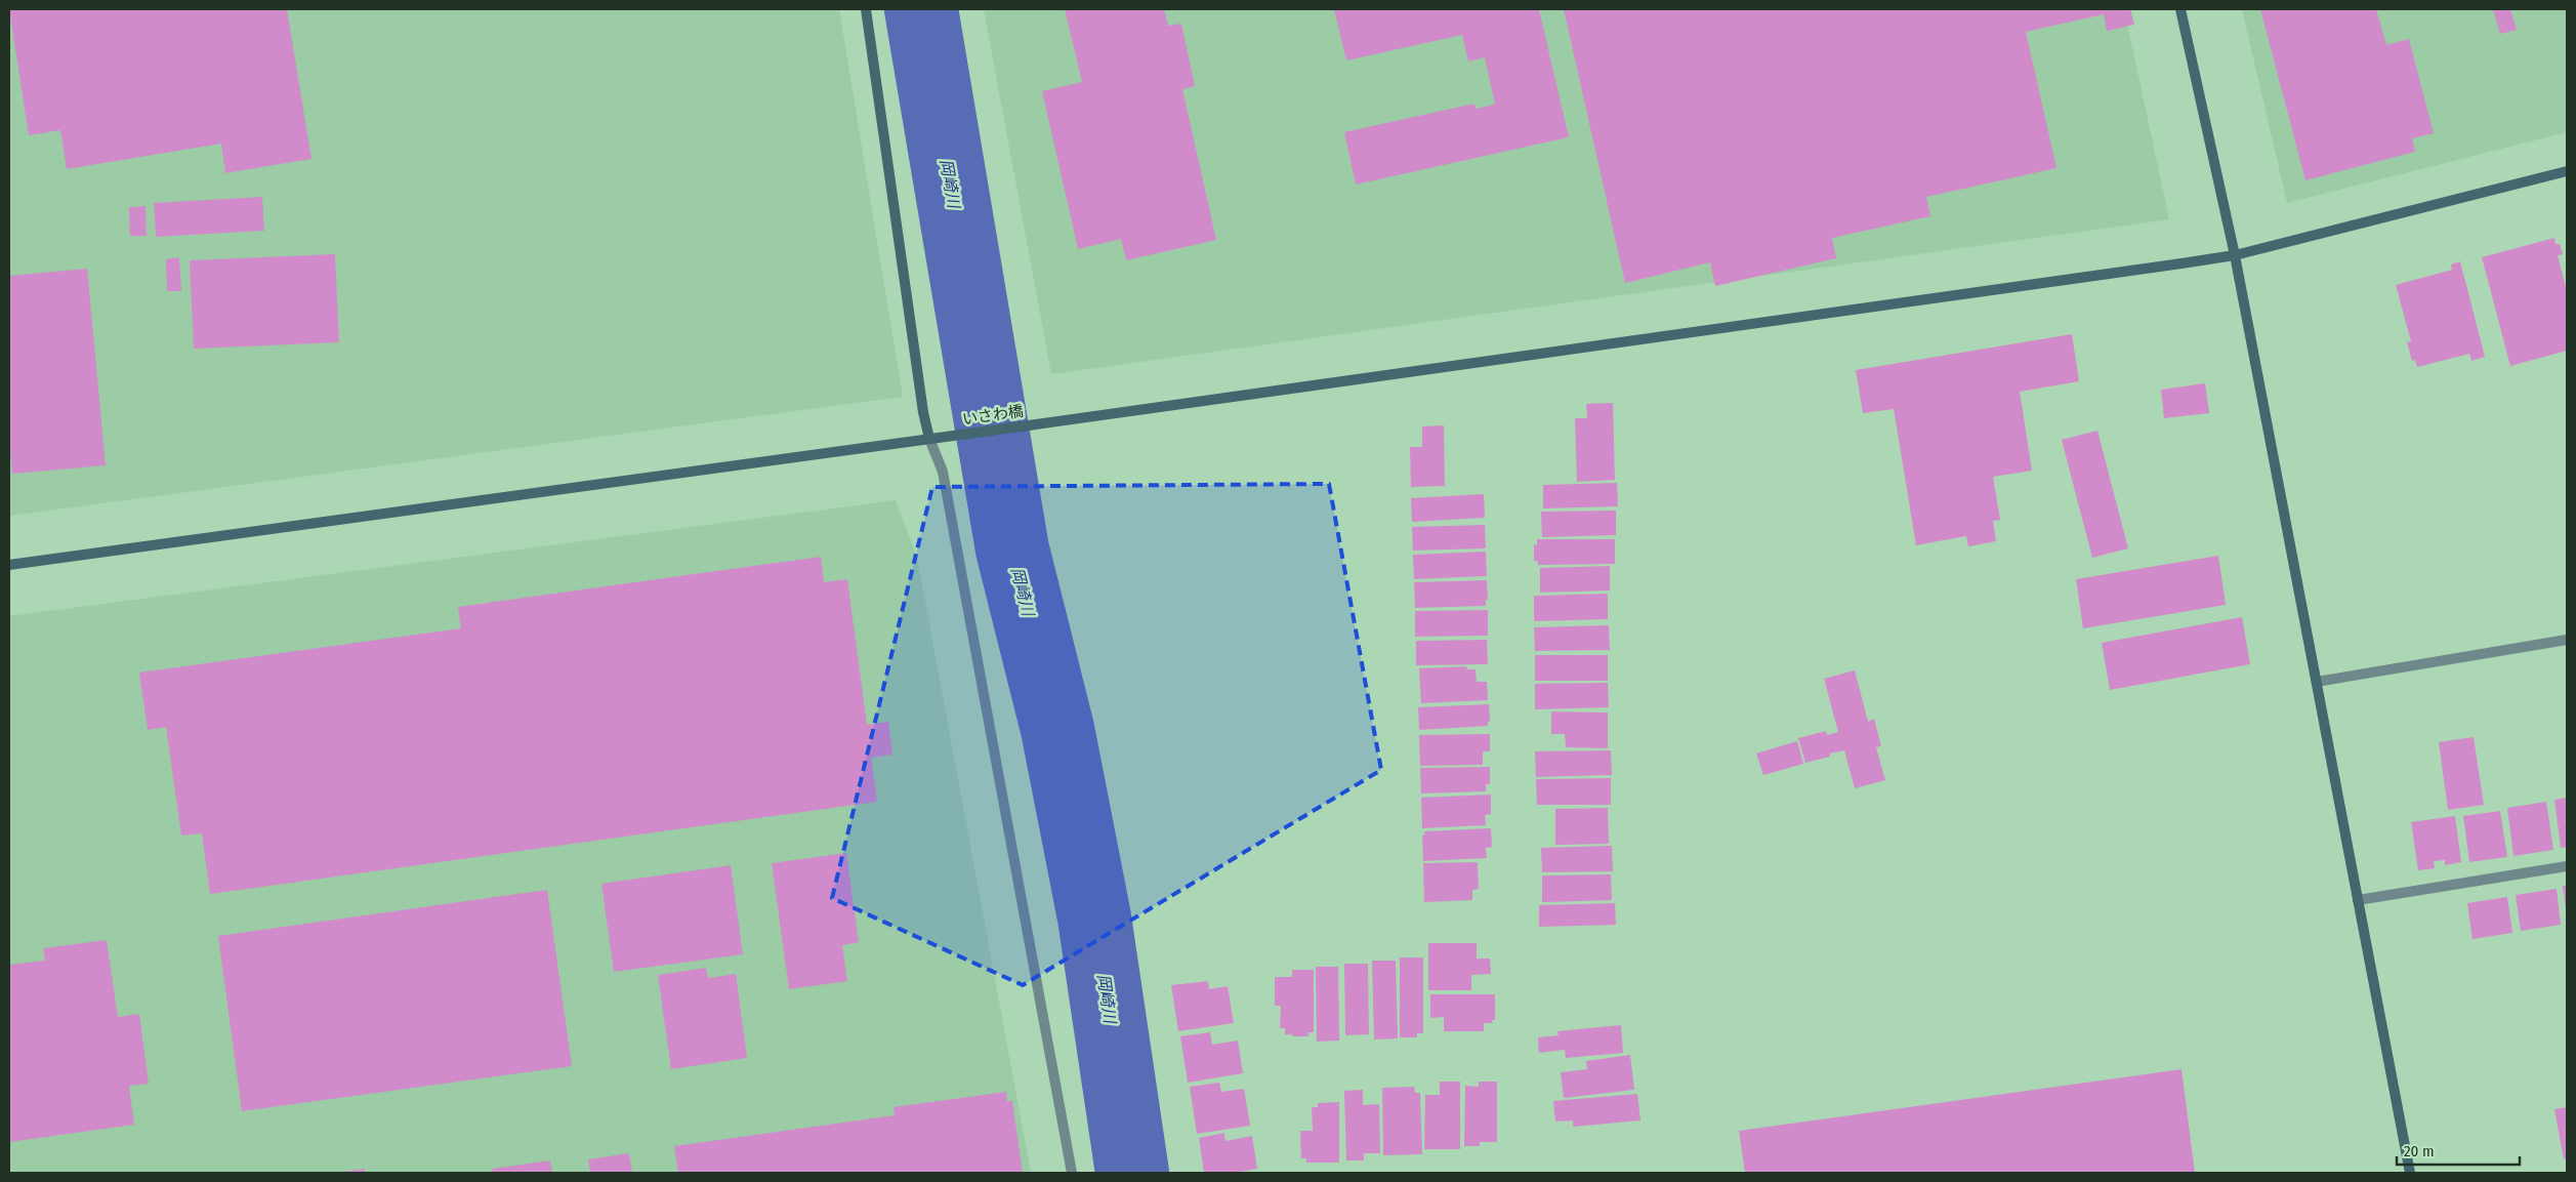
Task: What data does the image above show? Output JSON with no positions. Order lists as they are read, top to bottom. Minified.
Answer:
{"streets":{"street":["いさわ橋"]},"water":["岡崎川"],"scale_bar":"20 m"}
